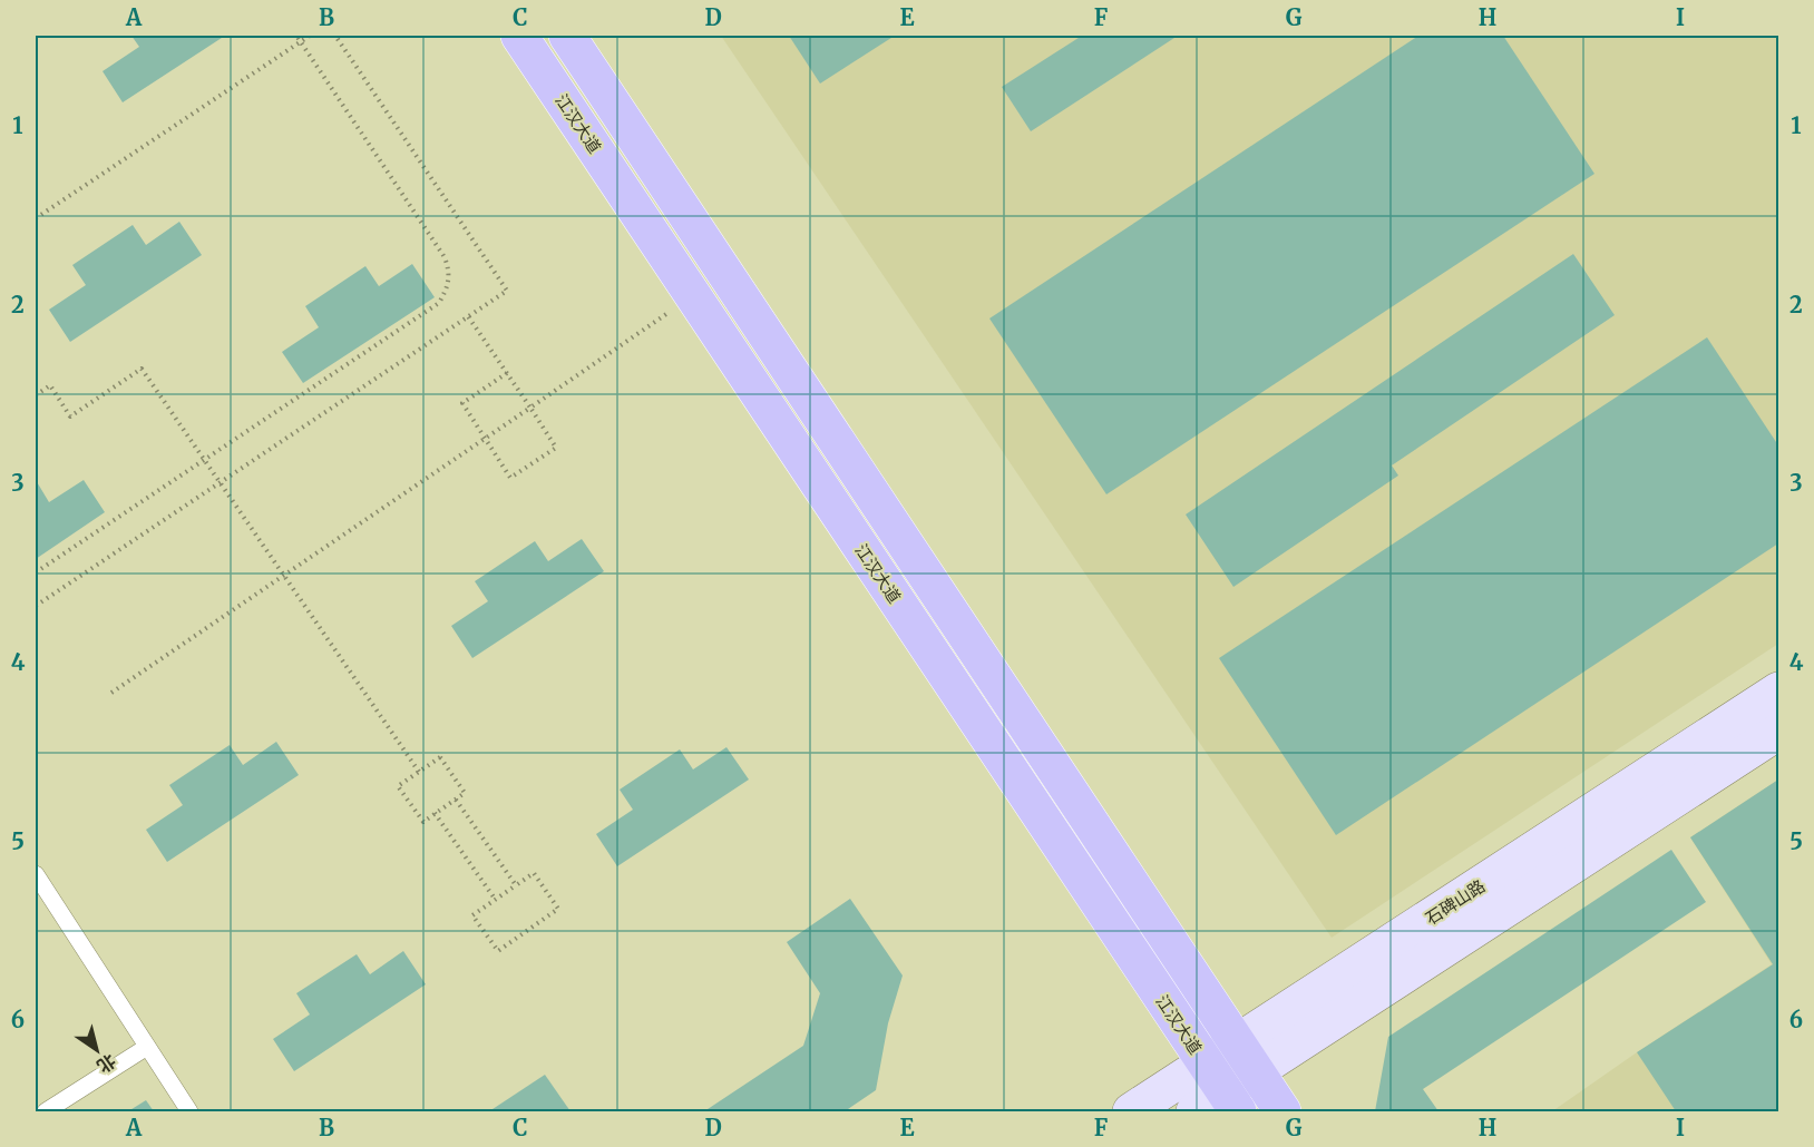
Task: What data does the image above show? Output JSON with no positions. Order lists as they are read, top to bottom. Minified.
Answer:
{"streets":{"main road":["江汉大道"],"street":["石碑山路"]},"north":"bottom right","grid":{"columns":["A","B","C","D","E","F","G","H","I"],"rows":["1","2","3","4","5","6"]}}
